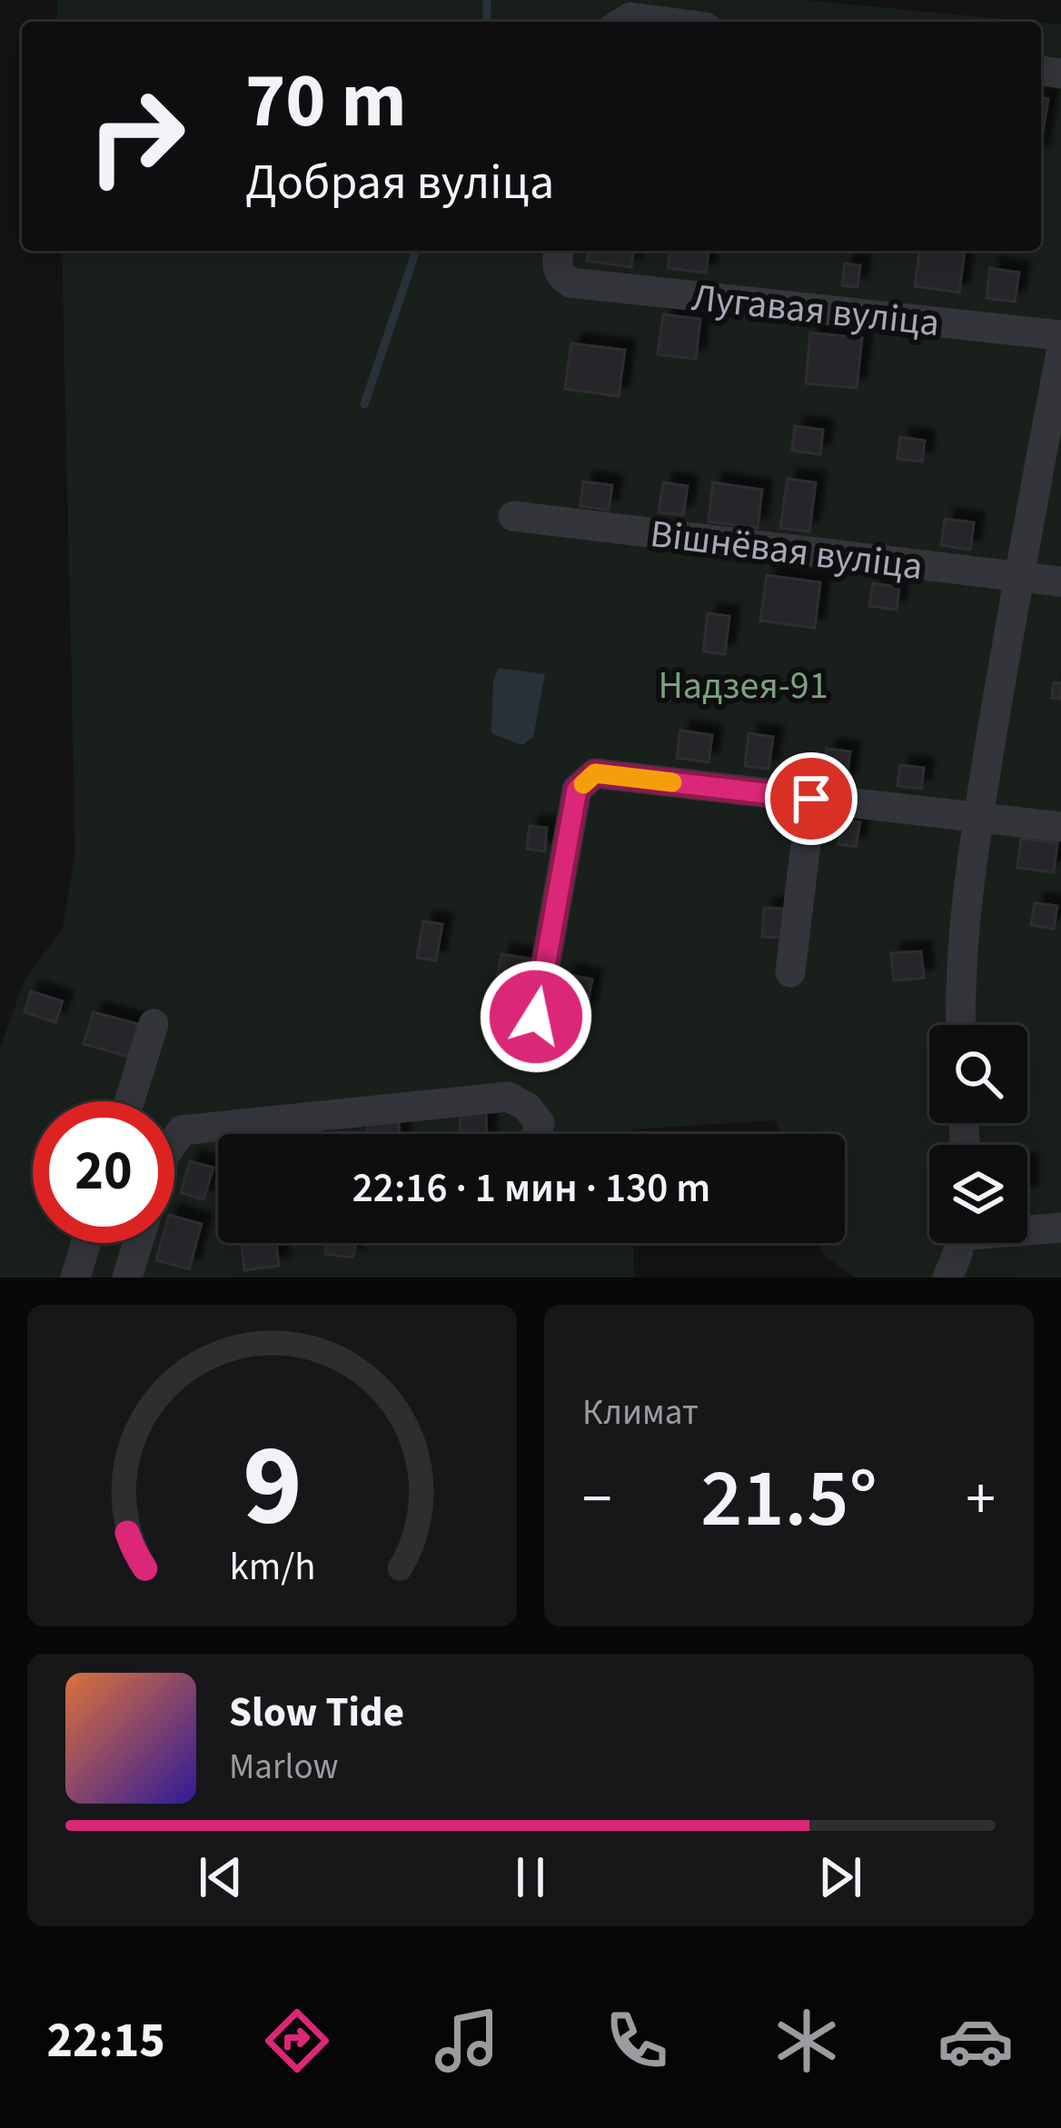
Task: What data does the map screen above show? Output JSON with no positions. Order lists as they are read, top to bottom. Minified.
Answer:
{"streets":{"street":["Лугавая вуліца","Вішнёвая вуліца"]},"parks":["Надзея-91"],"page":{"turn":["70 m","Добрая вуліца"],"limit":"20","trip":"22:16 · 1 мин · 130 m","tile":"Климат","heat":["−","21.5°","+"],"song":["Slow Tide","Marlow"],"tabs":"22:15","gauge":["9","km/h"]}}
